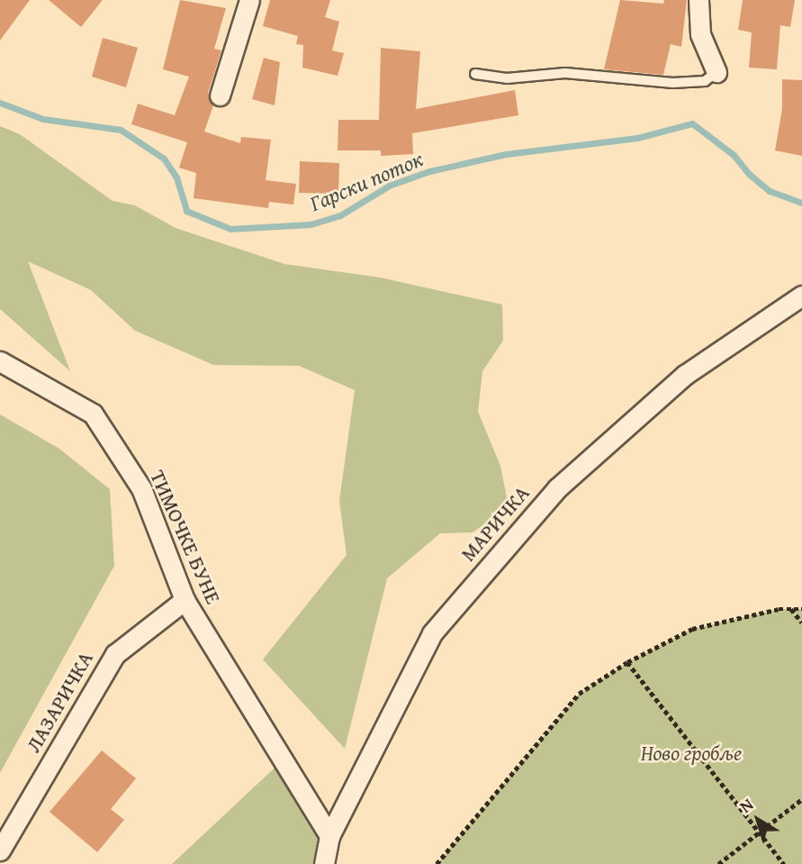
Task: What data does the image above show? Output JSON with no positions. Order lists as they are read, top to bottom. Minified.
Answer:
{"streets":{"street":["МАРИЧКА","ТИМОЧКЕ БУНЕ","ЛАЗАРИЧКА"]},"crossings":[["МАРИЧКА","ТИМОЧКЕ БУНЕ"],["ТИМОЧКЕ БУНЕ","ЛАЗАРИЧКА"]],"water":["Гарски поток"],"parks":["Ново гробље"],"north":"top left"}
